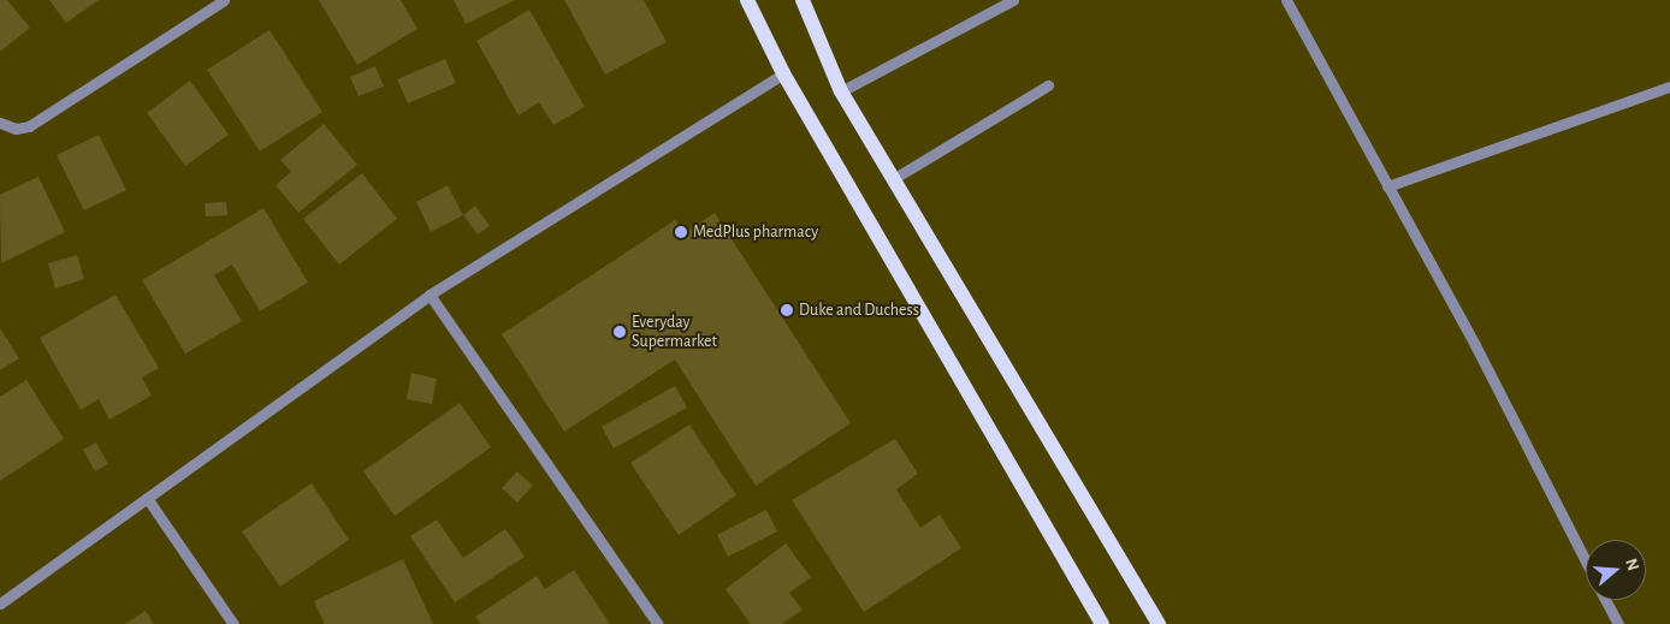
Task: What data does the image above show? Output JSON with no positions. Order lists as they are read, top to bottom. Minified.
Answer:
{"places":["MedPlus pharmacy","Duke and Duchess","Everyday Supermarket"],"north":"right"}
